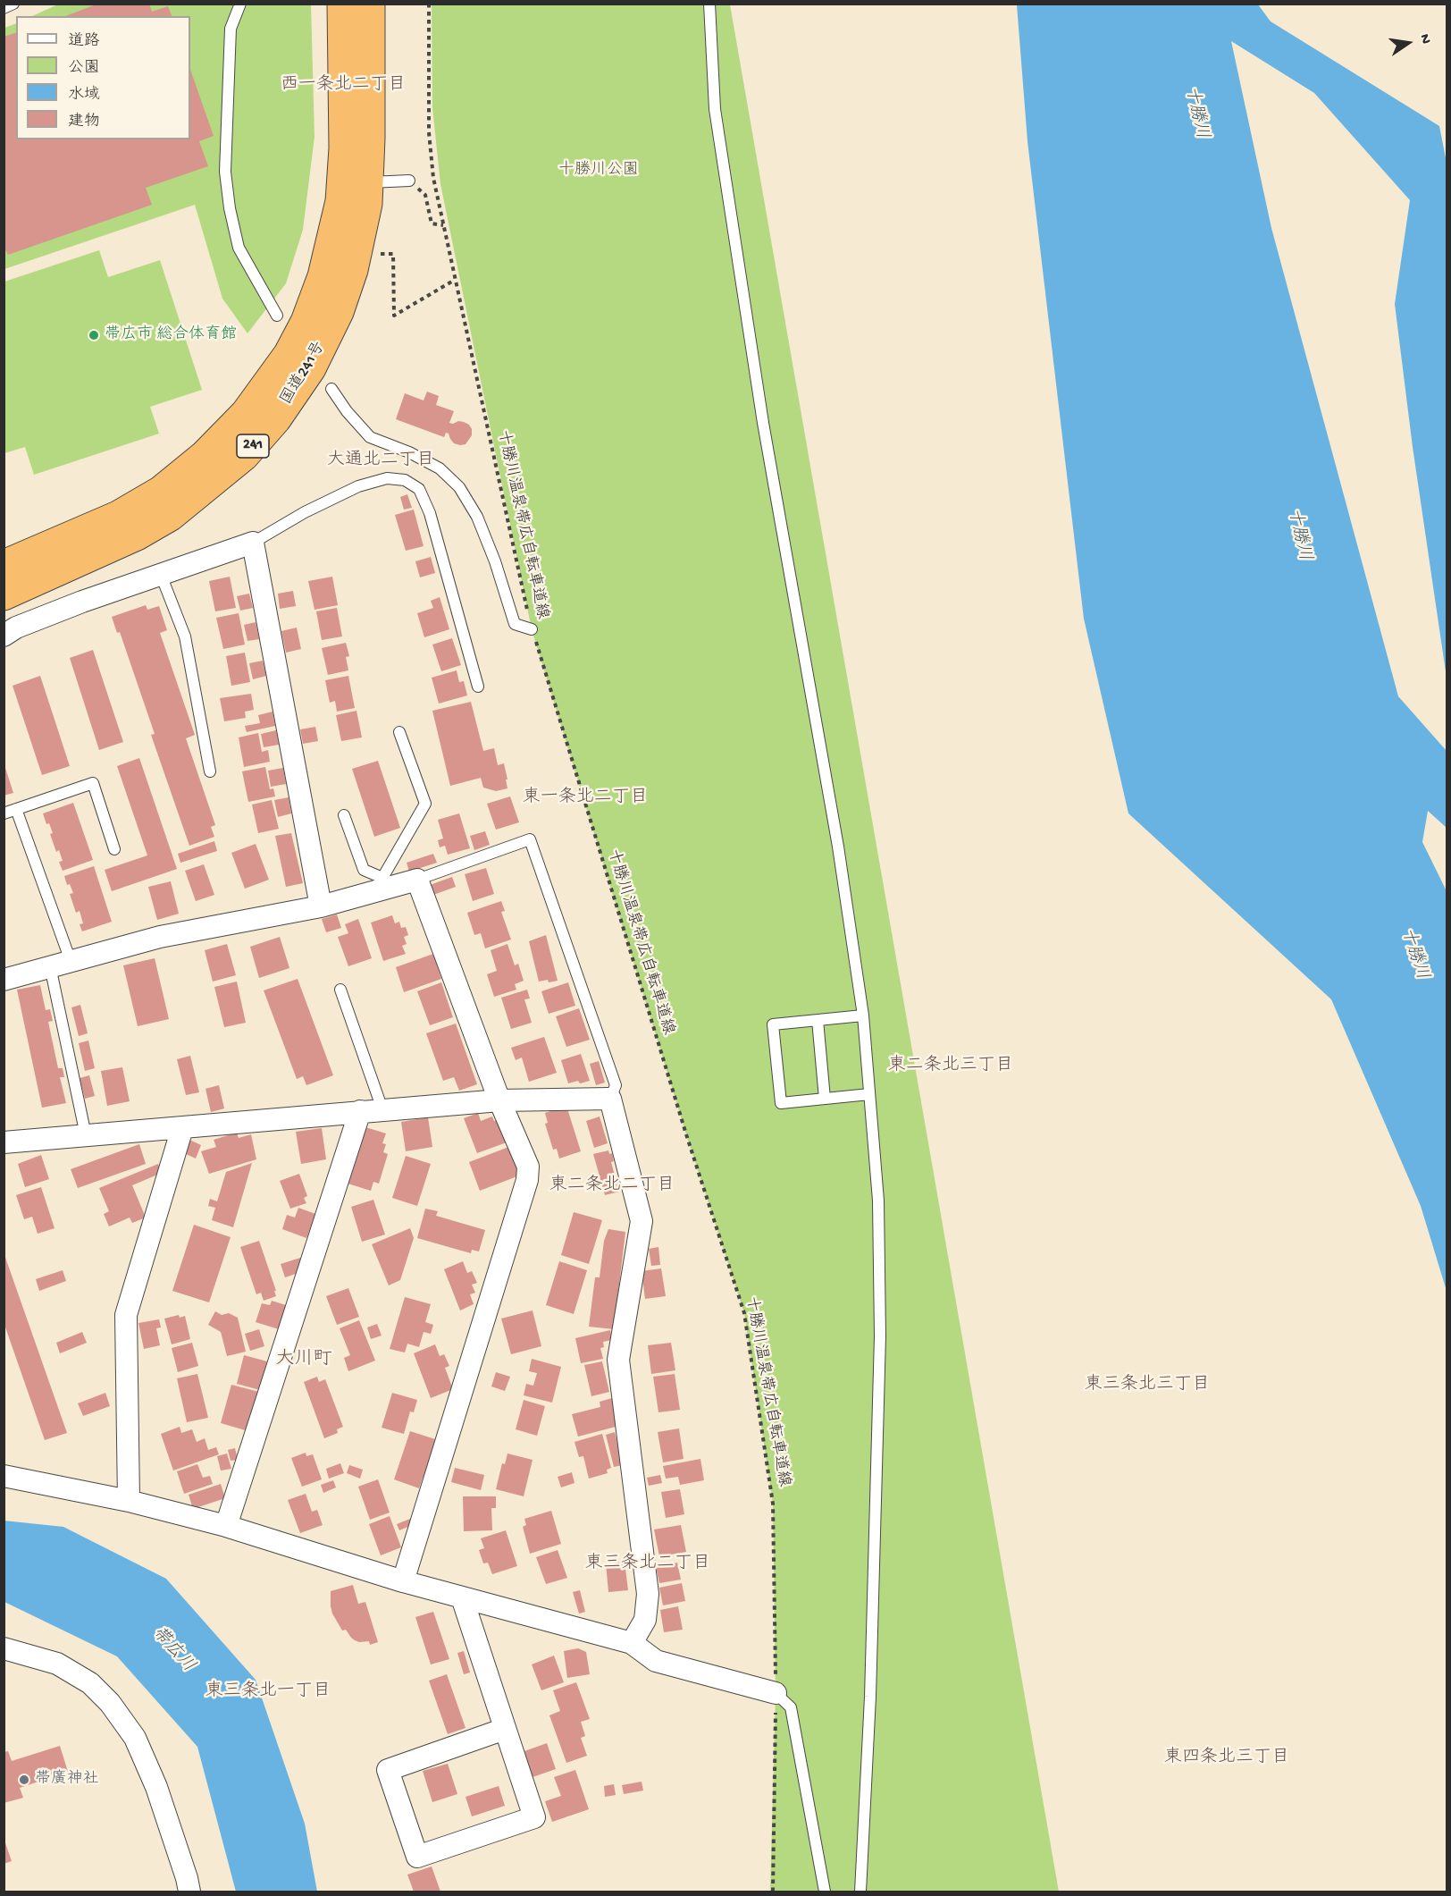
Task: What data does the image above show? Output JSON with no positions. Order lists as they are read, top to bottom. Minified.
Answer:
{"streets":{"highway":["国道241号","241"],"path":["十勝川温泉帯広自転車道線"]},"districts":["西一条北二丁目","大通北二丁目","東一条北二丁目","東二条北三丁目","東二条北二丁目","大川町","東三条北三丁目","東三条北二丁目","東三条北一丁目","東四条北三丁目"],"water":["十勝川","帯広川"],"parks":["十勝川公園"],"places":["帯広市 総合体育館","帯廣神社"],"legend":["道路","公園","水域","建物"],"north":"right"}
